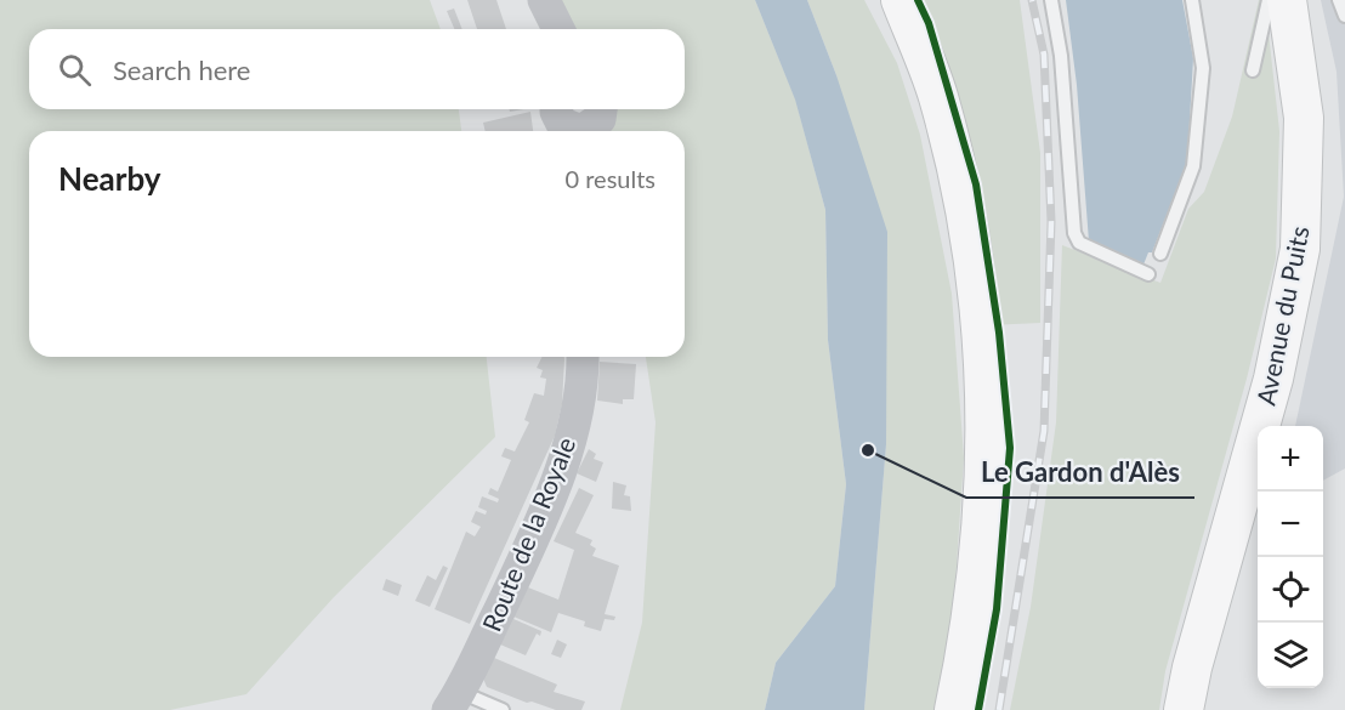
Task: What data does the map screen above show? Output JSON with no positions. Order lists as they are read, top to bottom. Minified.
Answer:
{"streets":{"main road":["Avenue du Puits","Route de la Royale"]},"places":["Le Gardon d'Alès"],"page":{"search":"Search here","heading":["Nearby","0 results"],"map_buttons":["+","−"]}}
